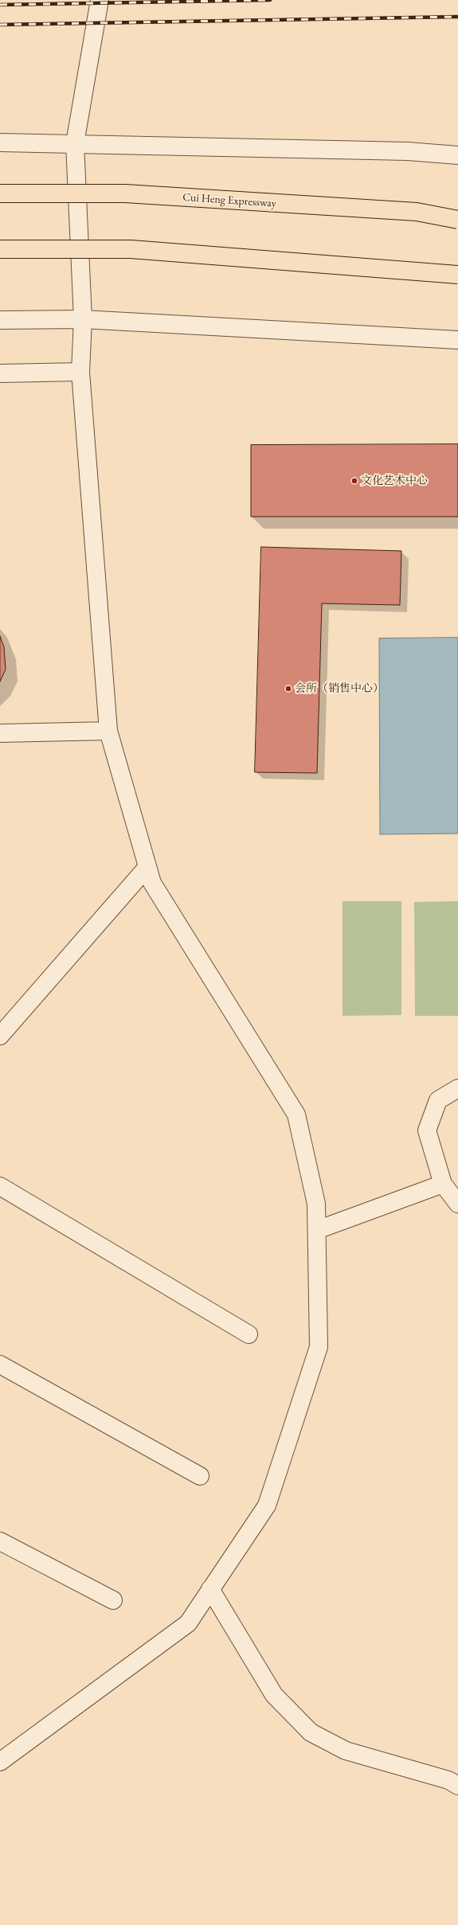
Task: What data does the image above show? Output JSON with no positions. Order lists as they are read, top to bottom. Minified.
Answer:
{"streets":{"highway":["Cui Heng Expressway"]},"places":["文化艺术中心","会所（销售中心）"]}
